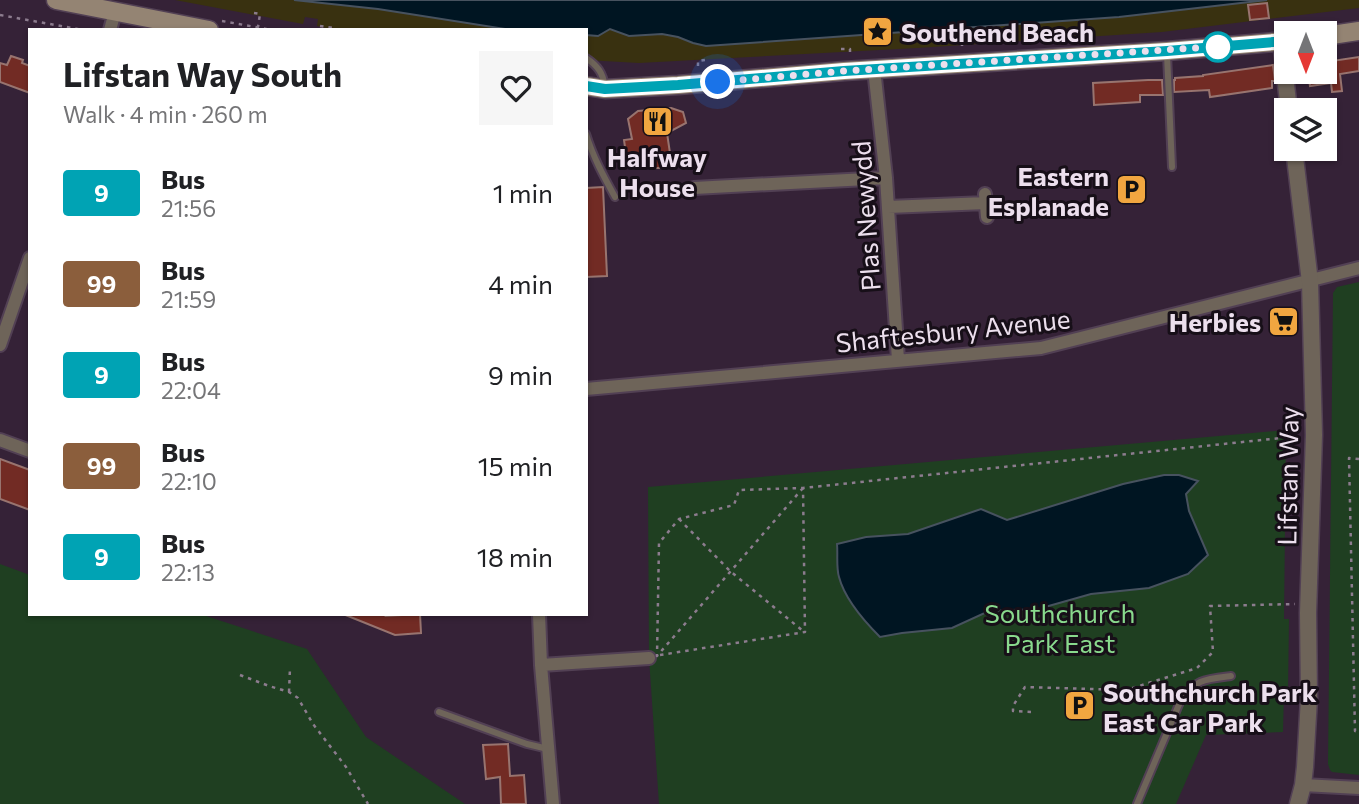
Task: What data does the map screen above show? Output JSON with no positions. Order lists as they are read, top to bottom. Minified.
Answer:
{"streets":{"street":["Plas Newydd","Shaftesbury Avenue","Lifstan Way"]},"crossings":[["Plas Newydd","Shaftesbury Avenue"],["Shaftesbury Avenue","Lifstan Way"]],"parks":["Southchurch Park East"],"places":{"place":["Southend Beach"],"restaurant":["Halfway House"],"parking":["Eastern Esplanade","Southchurch Park East Car Park"],"supermarket":["Herbies"]},"lines":["bus line 9"],"north":"bottom","page":{"heading":["Lifstan Way South","Walk · 4 min · 260 m"],"list":[{"mark":"9","name":"Bus","note":"21:56","value":"1 min"},{"mark":"99","name":"Bus","note":"21:59","value":"4 min"},{"mark":"9","name":"Bus","note":"22:04","value":"9 min"},{"mark":"99","name":"Bus","note":"22:10","value":"15 min"},{"mark":"9","name":"Bus","note":"22:13","value":"18 min"}]}}
